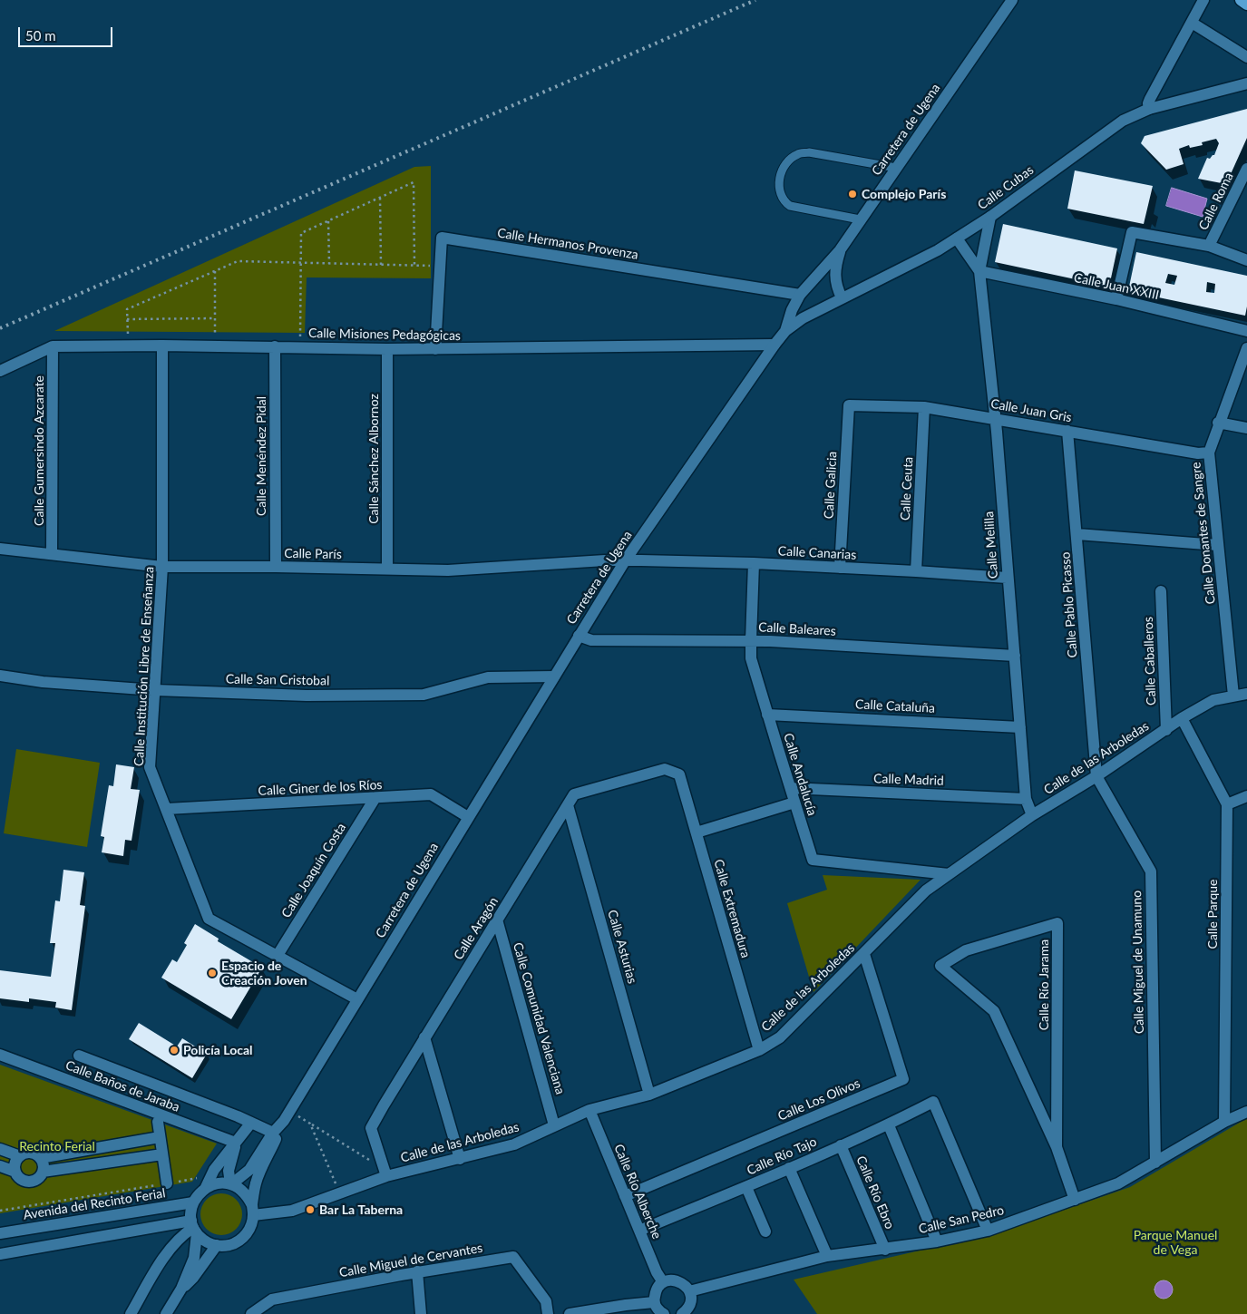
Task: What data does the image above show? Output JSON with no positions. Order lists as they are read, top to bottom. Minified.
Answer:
{"streets":{"street":["Carretera de Ugena","Calle Cubas","Calle Roma","Calle Hermanos Provenza","Calle Juan XXIII","Calle Misiones Pedagógicas","Calle Juan Gris","Calle Gumersindo Azcarate","Calle Menéndez Pidal","Calle Sánchez Albornoz","Calle Galicia","Calle Ceuta","Calle Donantes de Sangre","Calle Melilla","Calle Canarias","Calle París","Calle Pablo Picasso","Calle Baleares","Calle Caballeros","Calle Institución Libre de Enseñanza","Calle San Cristobal","Calle Cataluña","Calle de las Arboledas","Calle Andalucía","Calle Madrid","Calle Giner de los Ríos","Calle Joaquín Costa","Calle Extremadura","Calle Parque","Calle Aragón","Calle Asturias","Calle Miguel de Unamuno","Calle Río Jarama","Calle Comunidad Valenciana","Calle Baños de Jaraba","Calle Los Olivos","Calle Río Tajo","Calle Río Alberche","Calle Río Ebro","Avenida del Recinto Ferial","Calle San Pedro","Calle Miguel de Cervantes"]},"crossings":[["Carretera de Ugena","Calle Cubas"],["Carretera de Ugena","Calle Hermanos Provenza"],["Carretera de Ugena","Calle Misiones Pedagógicas"],["Carretera de Ugena","Calle Canarias"],["Carretera de Ugena","Calle París"],["Carretera de Ugena","Calle Baleares"],["Carretera de Ugena","Calle Institución Libre de Enseñanza"],["Carretera de Ugena","Calle San Cristobal"],["Carretera de Ugena","Calle de las Arboledas"],["Carretera de Ugena","Calle Giner de los Ríos"],["Carretera de Ugena","Avenida del Recinto Ferial"],["Calle Cubas","Calle Melilla"],["Calle Hermanos Provenza","Calle Misiones Pedagógicas"],["Calle Juan XXIII","Calle Melilla"],["Calle Misiones Pedagógicas","Calle Gumersindo Azcarate"],["Calle Misiones Pedagógicas","Calle Menéndez Pidal"],["Calle Misiones Pedagógicas","Calle Sánchez Albornoz"],["Calle Misiones Pedagógicas","Calle Institución Libre de Enseñanza"],["Calle Juan Gris","Calle Galicia"],["Calle Juan Gris","Calle Ceuta"],["Calle Juan Gris","Calle Donantes de Sangre"],["Calle Juan Gris","Calle Melilla"],["Calle Juan Gris","Calle Pablo Picasso"],["Calle Gumersindo Azcarate","Calle París"],["Calle Menéndez Pidal","Calle París"],["Calle Sánchez Albornoz","Calle París"],["Calle Galicia","Calle Canarias"],["Calle Ceuta","Calle Canarias"],["Calle Donantes de Sangre","Calle de las Arboledas"],["Calle Melilla","Calle Canarias"],["Calle Melilla","Calle Baleares"],["Calle Melilla","Calle Cataluña"],["Calle Melilla","Calle de las Arboledas"],["Calle Melilla","Calle Madrid"],["Calle Canarias","Calle París"],["Calle Canarias","Calle Andalucía"],["Calle París","Calle Institución Libre de Enseñanza"],["Calle Pablo Picasso","Calle de las Arboledas"],["Calle Pablo Picasso","Calle Miguel de Unamuno"],["Calle Baleares","Calle Andalucía"],["Calle Caballeros","Calle de las Arboledas"],["Calle Institución Libre de Enseñanza","Calle San Cristobal"],["Calle Institución Libre de Enseñanza","Calle Giner de los Ríos"],["Calle Institución Libre de Enseñanza","Calle Joaquín Costa"],["Calle Cataluña","Calle Andalucía"],["Calle de las Arboledas","Calle Andalucía"],["Calle de las Arboledas","Calle Extremadura"],["Calle de las Arboledas","Calle Parque"],["Calle de las Arboledas","Calle Aragón"],["Calle de las Arboledas","Calle Asturias"],["Calle de las Arboledas","Calle Miguel de Unamuno"],["Calle de las Arboledas","Calle Comunidad Valenciana"],["Calle de las Arboledas","Calle Los Olivos"],["Calle de las Arboledas","Calle Río Alberche"],["Calle de las Arboledas","Avenida del Recinto Ferial"],["Calle Andalucía","Calle Madrid"],["Calle Giner de los Ríos","Calle Joaquín Costa"],["Calle Extremadura","Calle Aragón"],["Calle Parque","Calle San Pedro"],["Calle Aragón","Calle Asturias"],["Calle Aragón","Calle Comunidad Valenciana"],["Calle Miguel de Unamuno","Calle San Pedro"],["Calle Río Jarama","Calle San Pedro"],["Calle Los Olivos","Calle Río Alberche"],["Calle Río Tajo","Calle Río Alberche"],["Calle Río Tajo","Calle Río Ebro"],["Calle Río Tajo","Calle San Pedro"],["Calle Río Ebro","Calle San Pedro"]],"parks":["Recinto Ferial","Parque Manuel de Vega"],"places":["Complejo París","Espacio de Creación Joven","Policía Local","Bar La Taberna"],"scale_bar":"50 m"}
